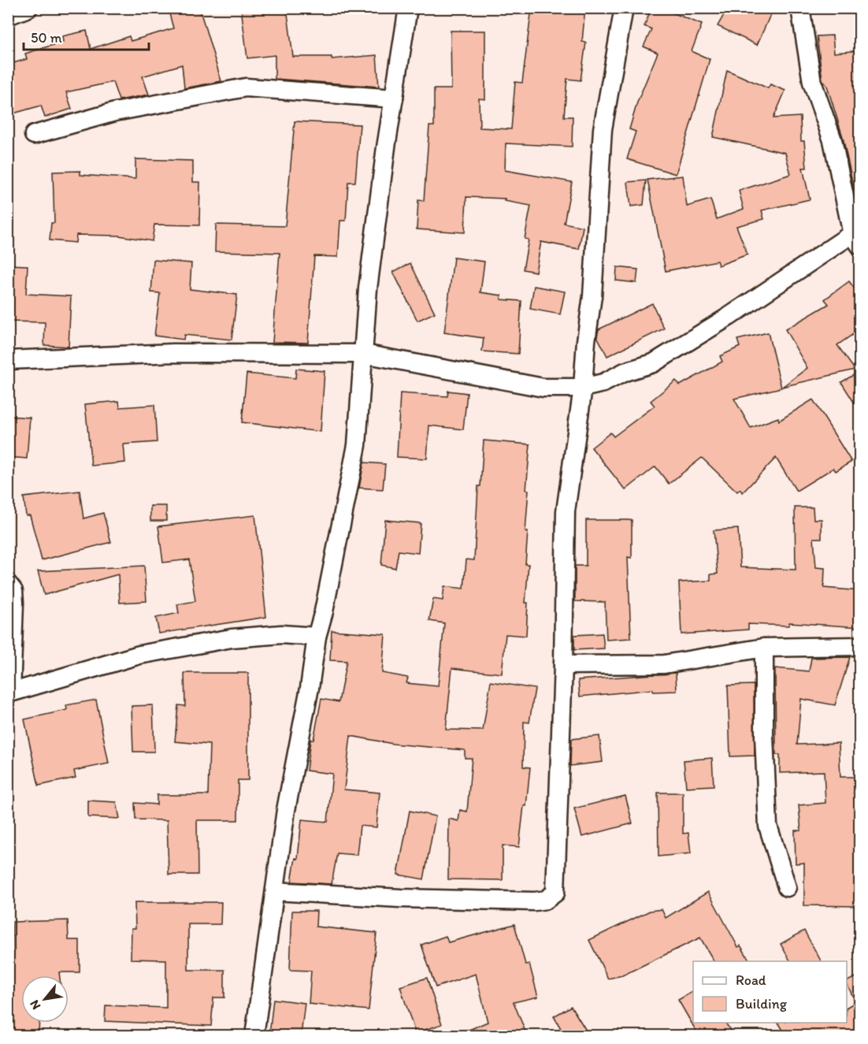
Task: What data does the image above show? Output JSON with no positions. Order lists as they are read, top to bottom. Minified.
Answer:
{"legend":["Road","Building"],"scale_bar":"50 m","north":"bottom left"}
